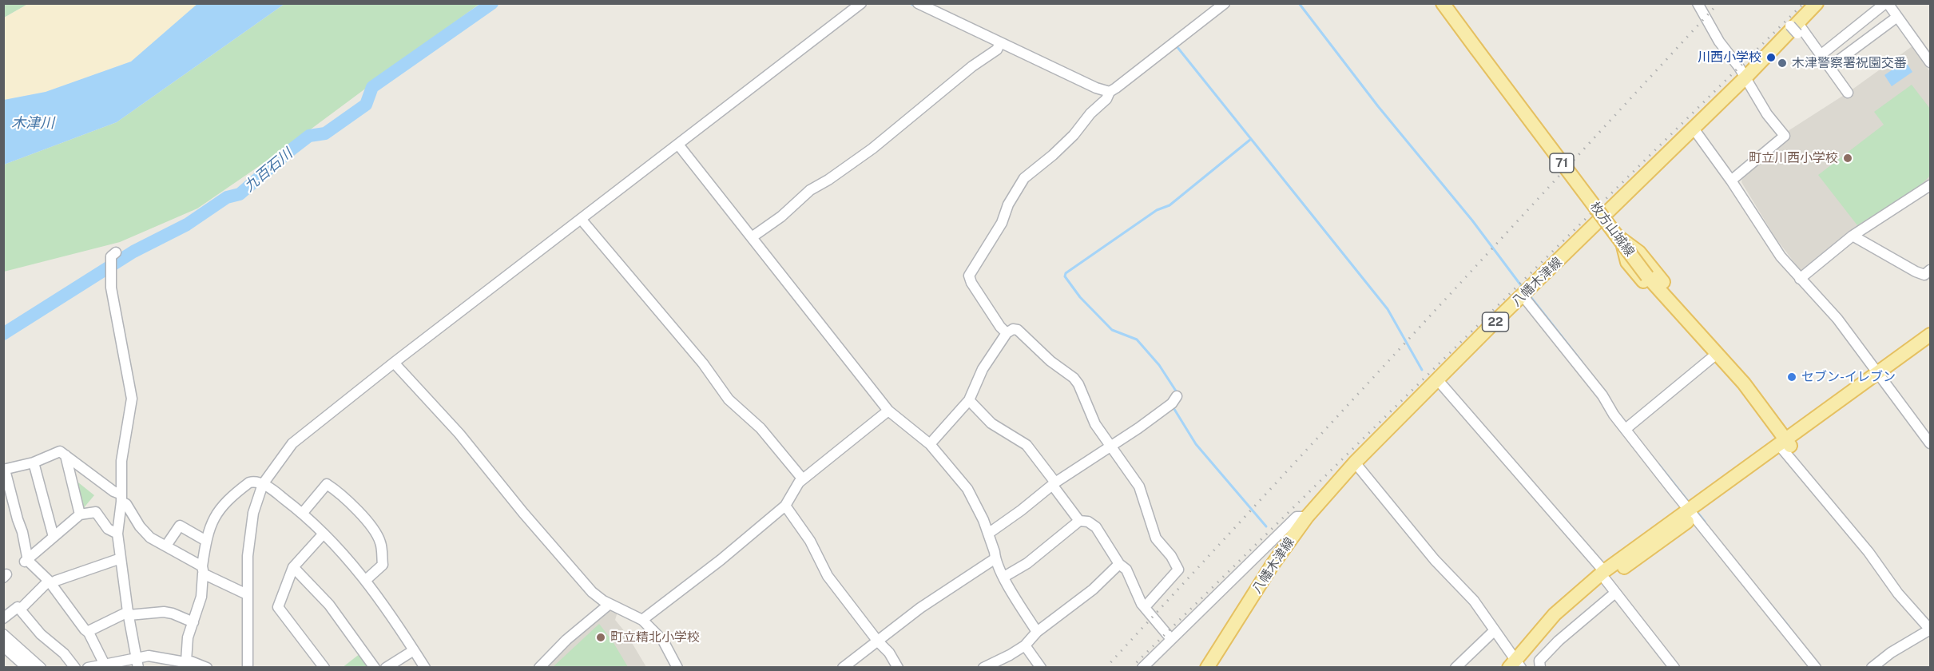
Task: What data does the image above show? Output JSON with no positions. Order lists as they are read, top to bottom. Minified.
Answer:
{"streets":{"main road":["71","枚方山城線","八幡木津線","22"]},"crossings":[["71","枚方山城線"],["71","八幡木津線"]],"water":["木津川","九百石川"],"places":["川西小学校","木津警察署祝園交番","町立川西小学校","セブン-イレブン","町立精北小学校"]}
